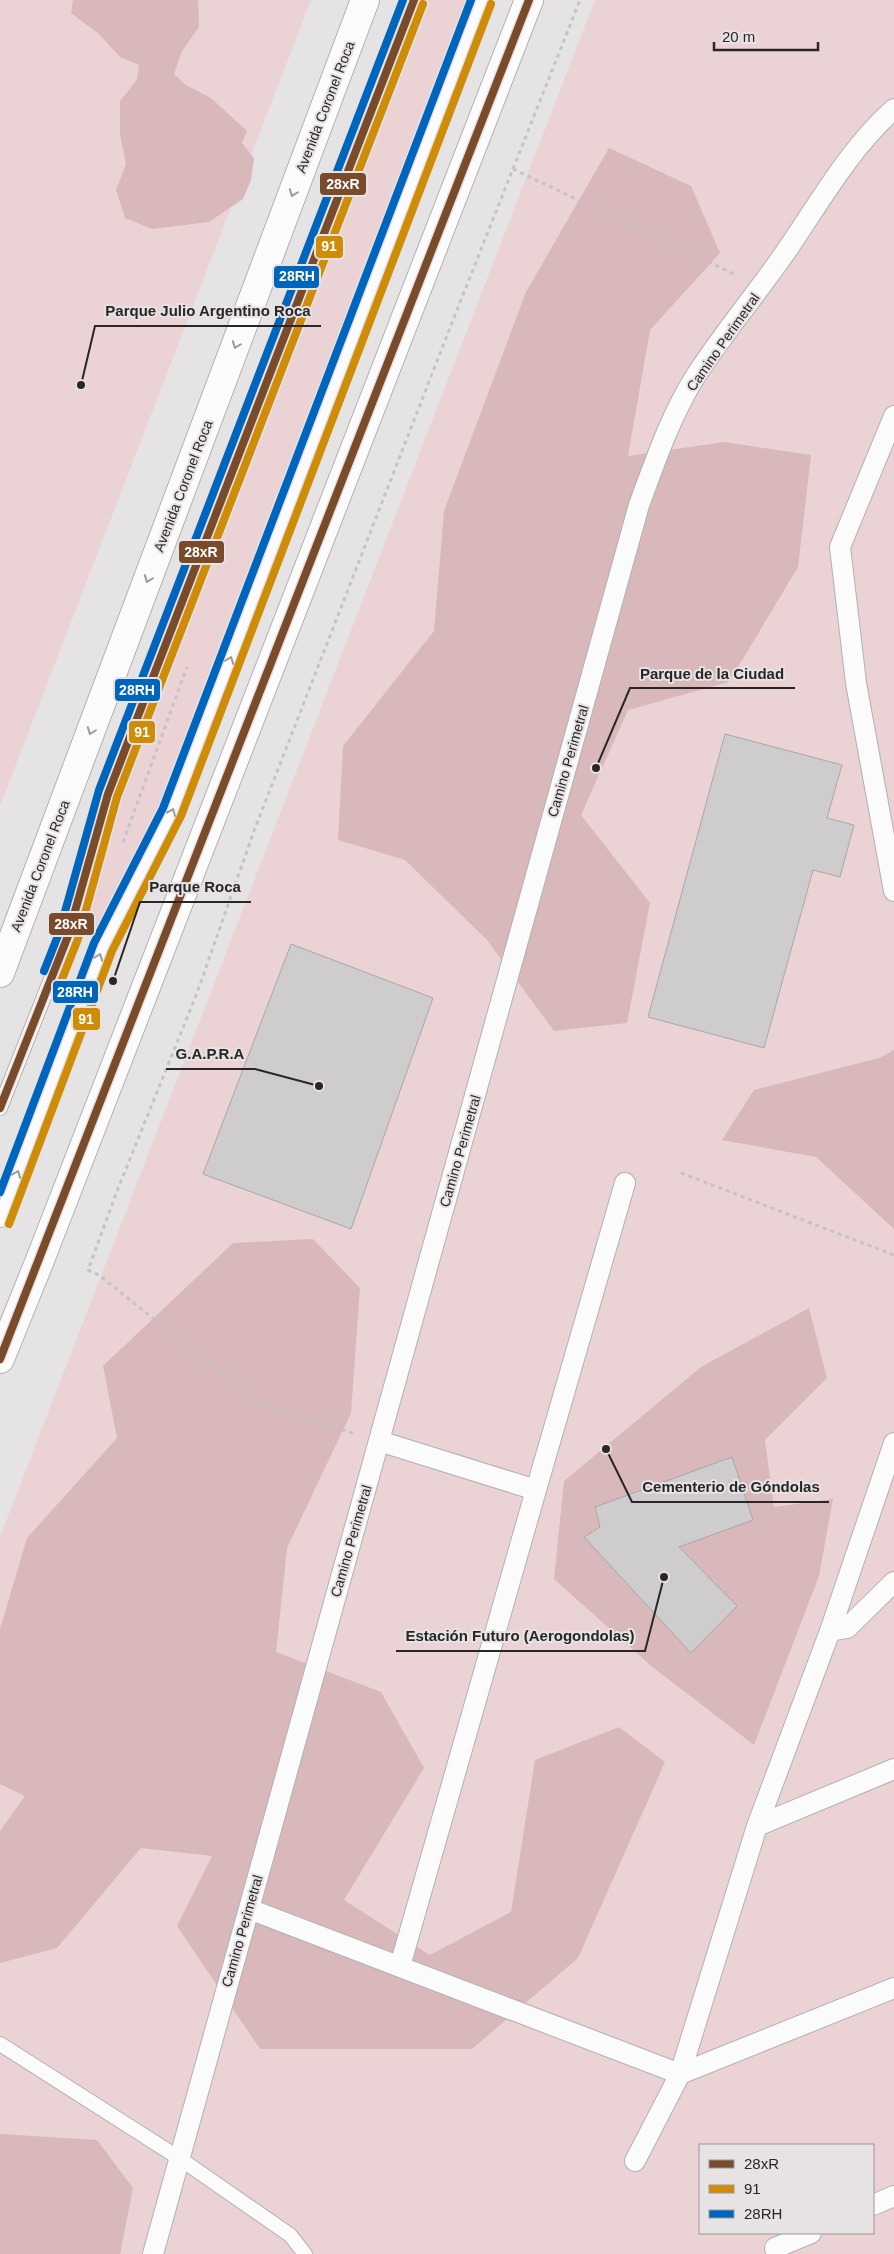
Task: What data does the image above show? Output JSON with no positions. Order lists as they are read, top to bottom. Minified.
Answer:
{"streets":{"main road":["Avenida Coronel Roca"],"street":["Camino Perimetral"]},"places":["Parque Julio Argentino Roca","Parque de la Ciudad","Parque Roca","G.A.P.R.A","Cementerio de Góndolas","Estación Futuro (Aerogondolas)"],"lines":["transit line 28xR","transit line 28RH","transit line 91"],"legend":["28xR","91","28RH"],"scale_bar":"20 m"}
